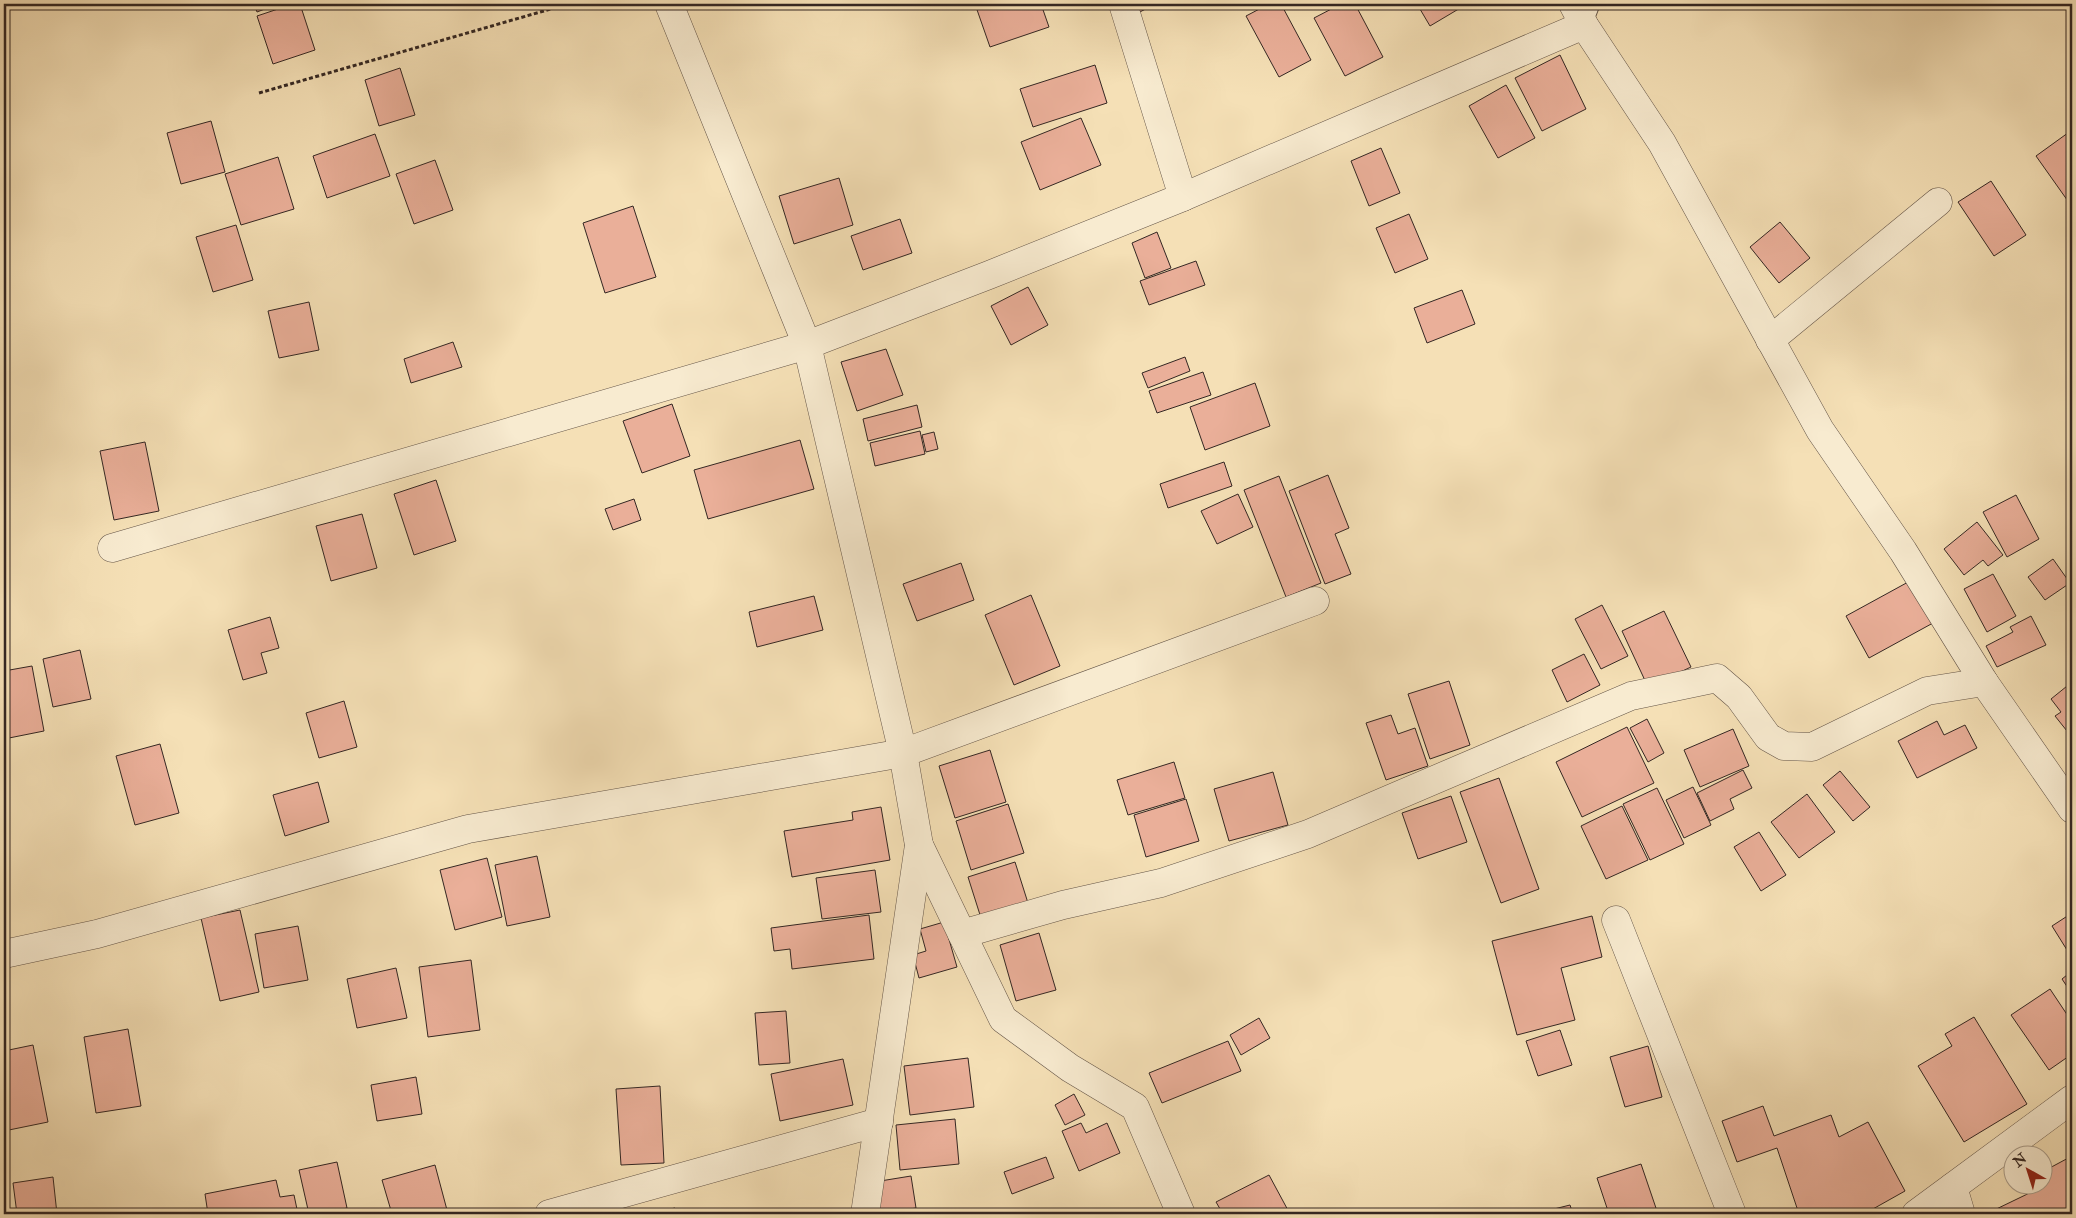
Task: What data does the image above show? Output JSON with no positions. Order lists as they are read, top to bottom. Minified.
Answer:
{"north":"top left"}
